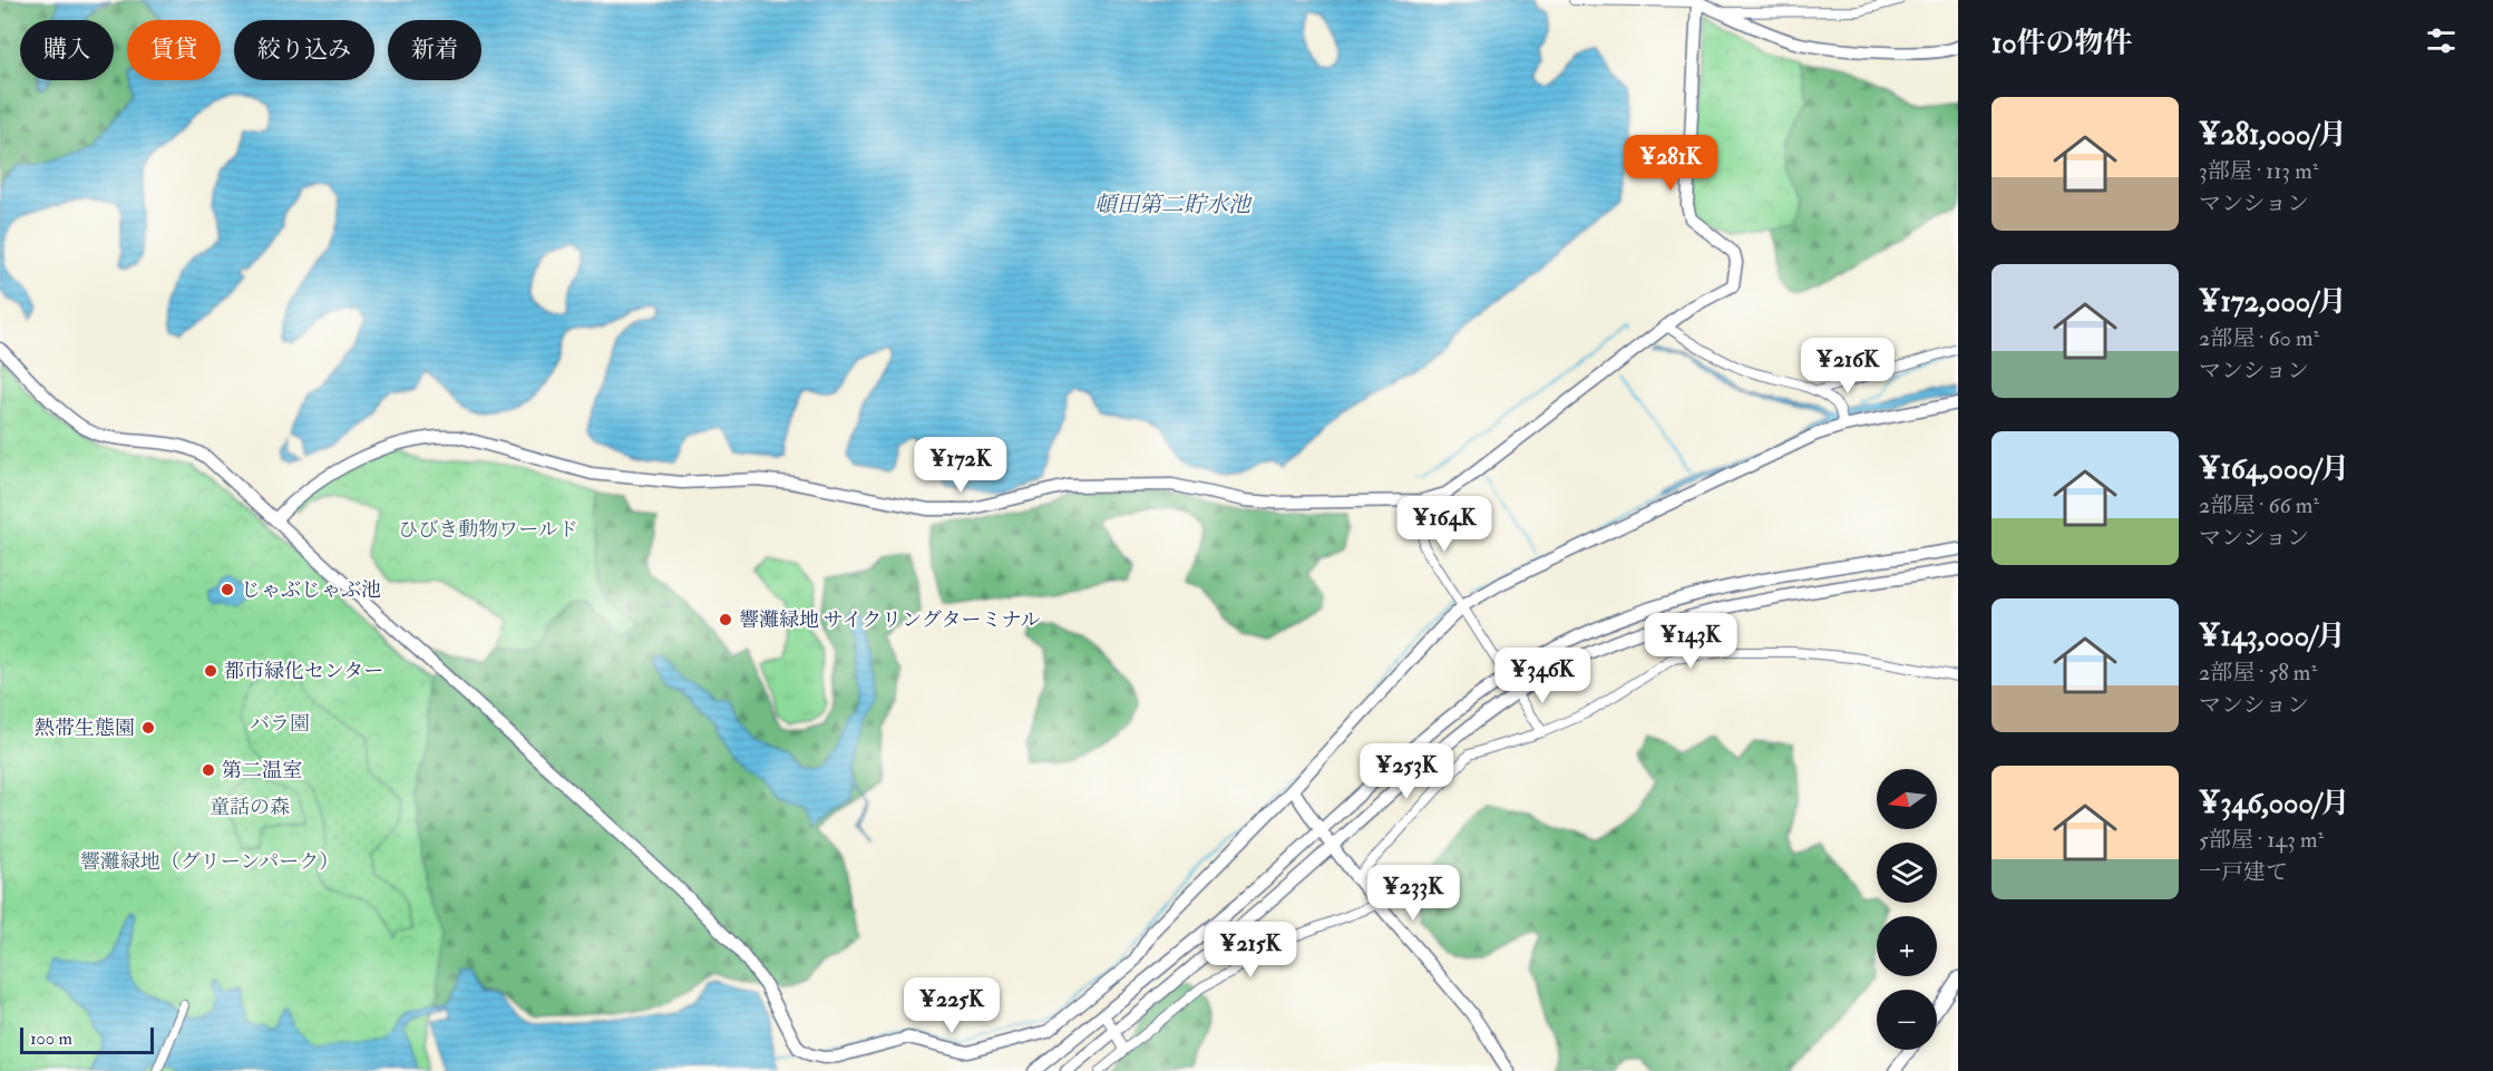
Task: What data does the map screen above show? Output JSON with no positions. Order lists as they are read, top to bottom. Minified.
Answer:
{"water":["頓田第二貯水池"],"parks":["ひびき動物ワールド","バラ園","童話の森","響灘緑地（グリーンパーク）"],"places":["じゃぶじゃぶ池","響灘緑地 サイクリングターミナル","都市緑化センター","熱帯生態園","第二温室"],"scale_bar":"100 m","north":"left","page":{"heading":"10件の物件","chip":["購入","賃貸","絞り込み","新着"],"list":[{"name":"¥281,000/月","note":"3部屋 · 113 m² · マンション"},{"name":"¥172,000/月","note":"2部屋 · 60 m² · マンション"},{"name":"¥164,000/月","note":"2部屋 · 66 m² · マンション"},{"name":"¥143,000/月","note":"2部屋 · 58 m² · マンション"},{"name":"¥346,000/月","note":"5部屋 · 143 m² · 一戸建て"}],"price":["¥281K","¥216K","¥172K","¥164K","¥143K","¥346K","¥253K","¥233K","¥215K","¥225K"],"map_buttons":["+","−"],"scale":"100 m"}}
